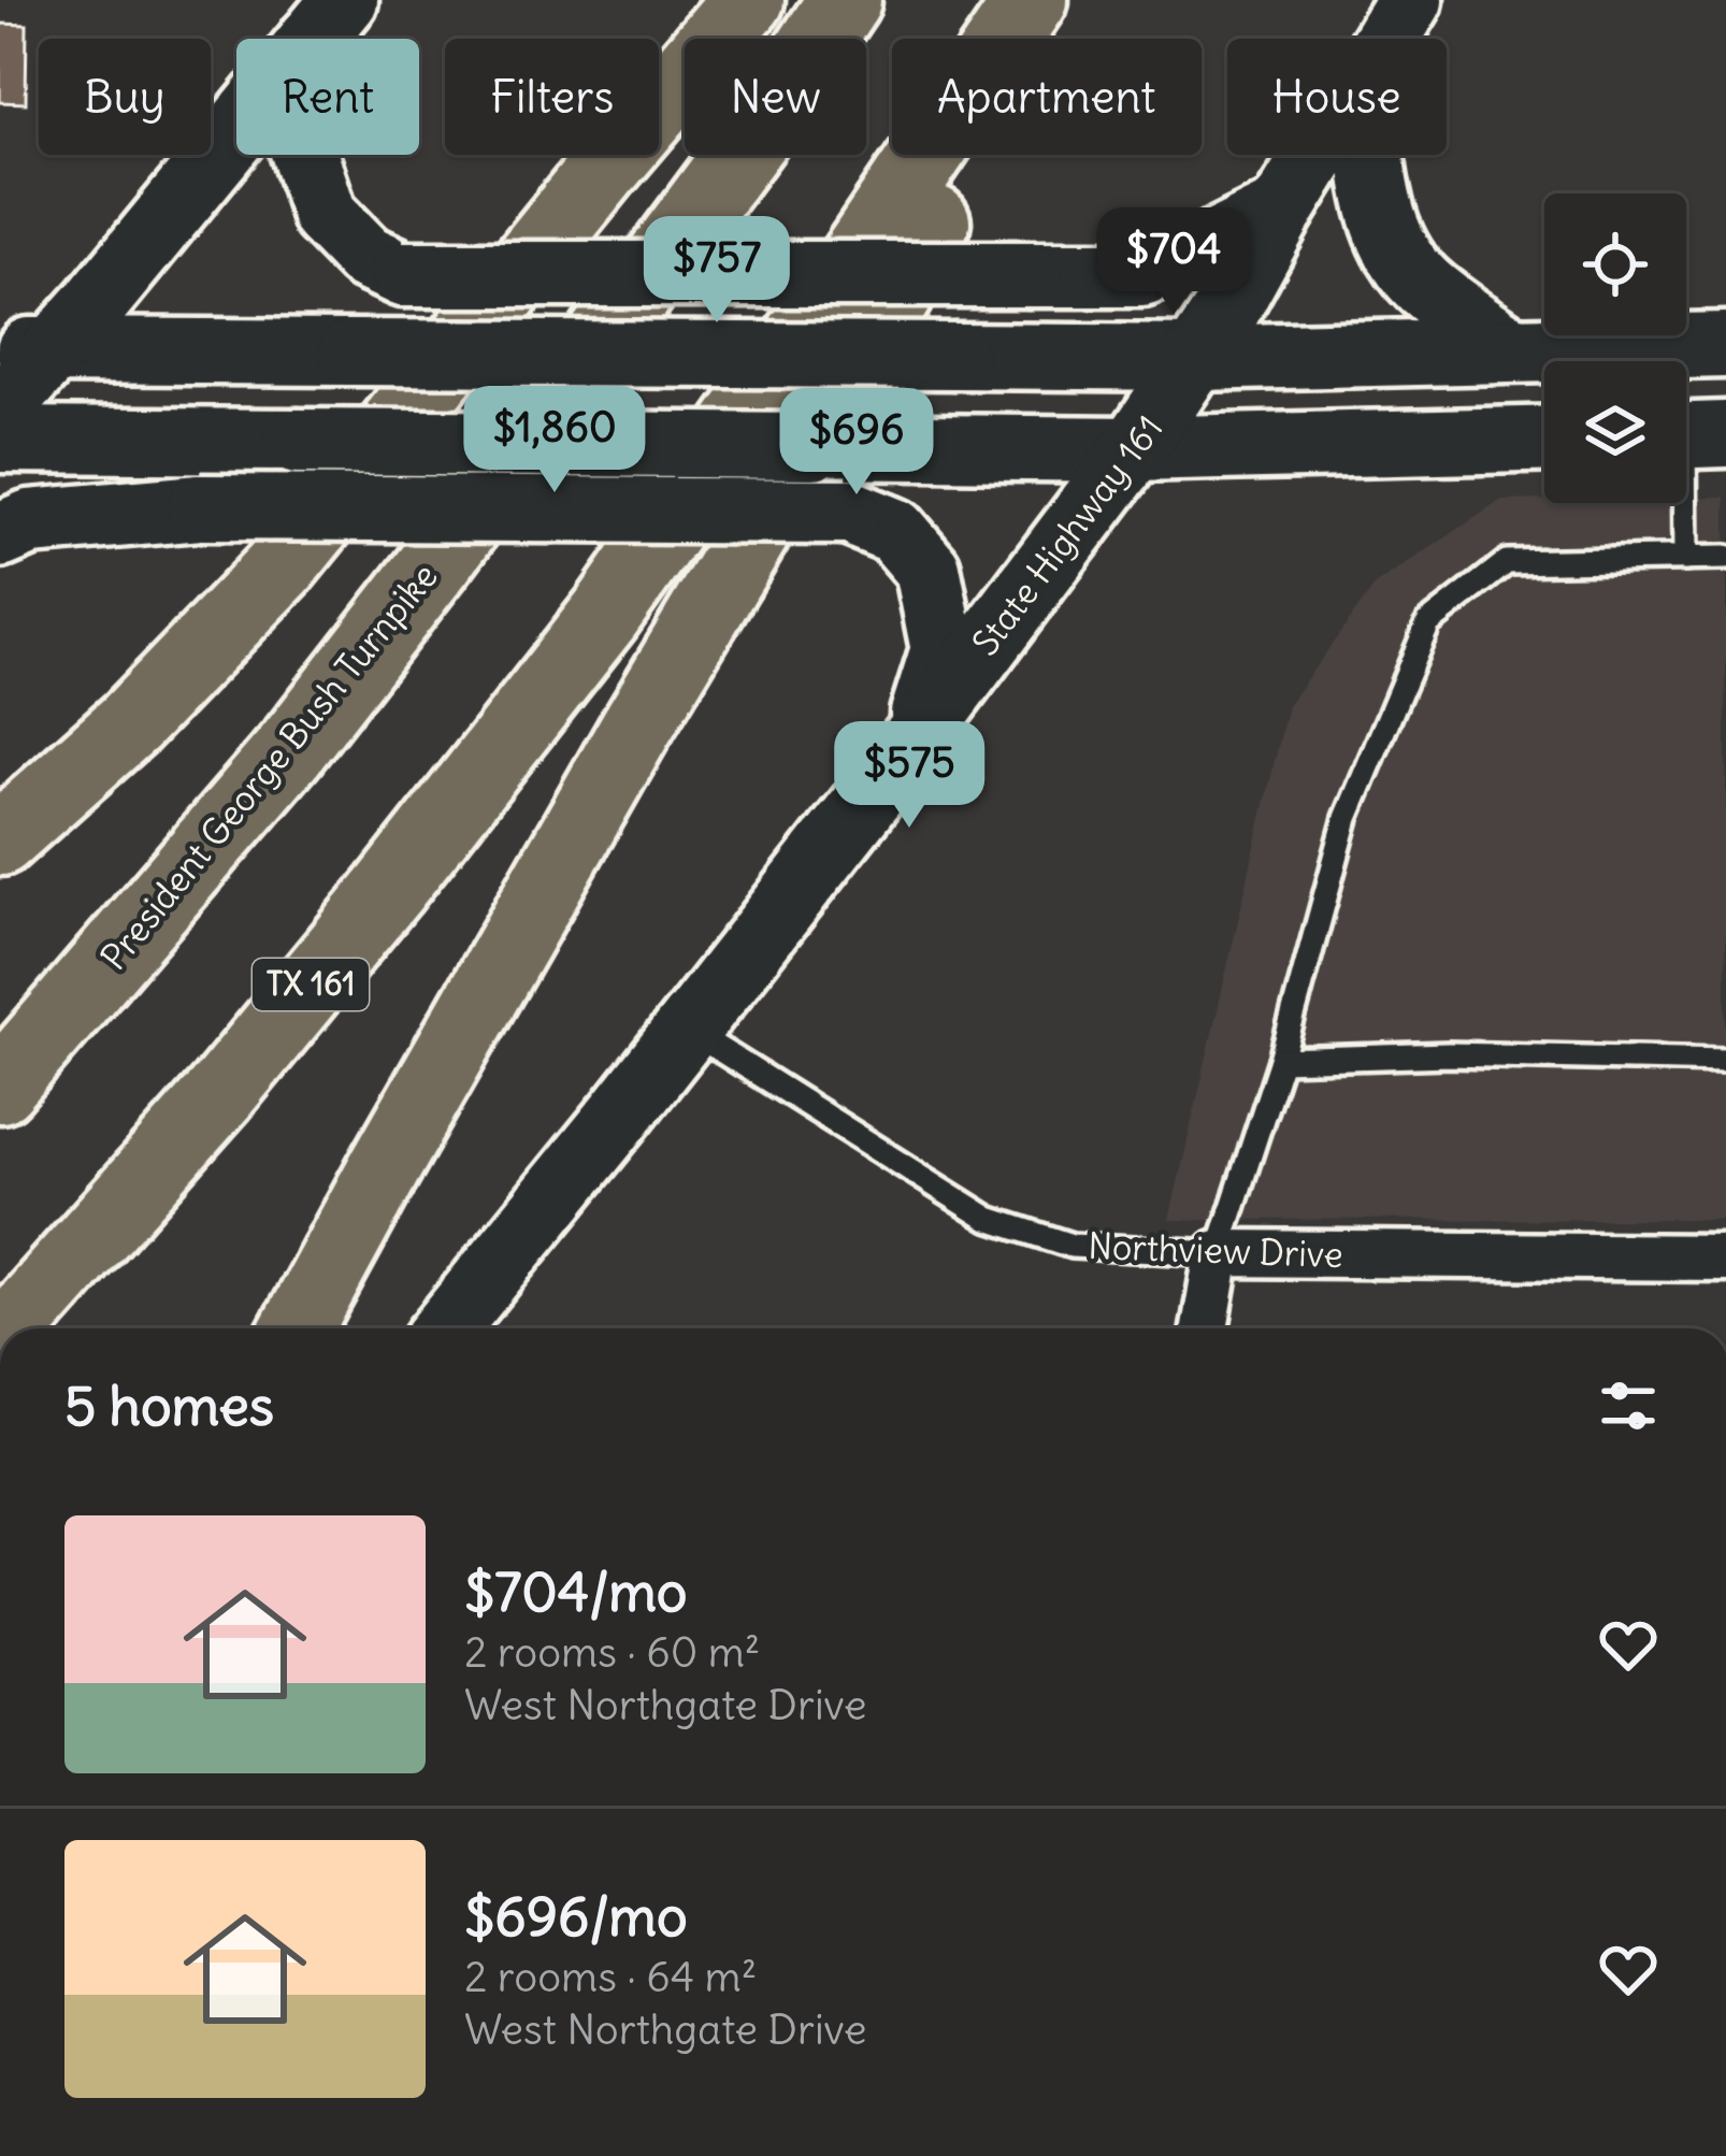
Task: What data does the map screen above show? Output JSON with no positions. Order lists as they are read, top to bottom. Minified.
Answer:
{"streets":{"highway":["President George Bush Turnpike","TX 161"],"main road":["State Highway 161"],"street":["Northview Drive"]},"crossings":[["State Highway 161","Northview Drive"]],"page":{"chip":["Buy","Rent","Filters","New","Apartment","House"],"price":["$704","$757","$1,860","$696","$575"],"heading":"5 homes","list":[{"name":"$704/mo","note":"2 rooms · 60 m² · West Northgate Drive"},{"name":"$696/mo","note":"2 rooms · 64 m² · West Northgate Drive"}]}}
